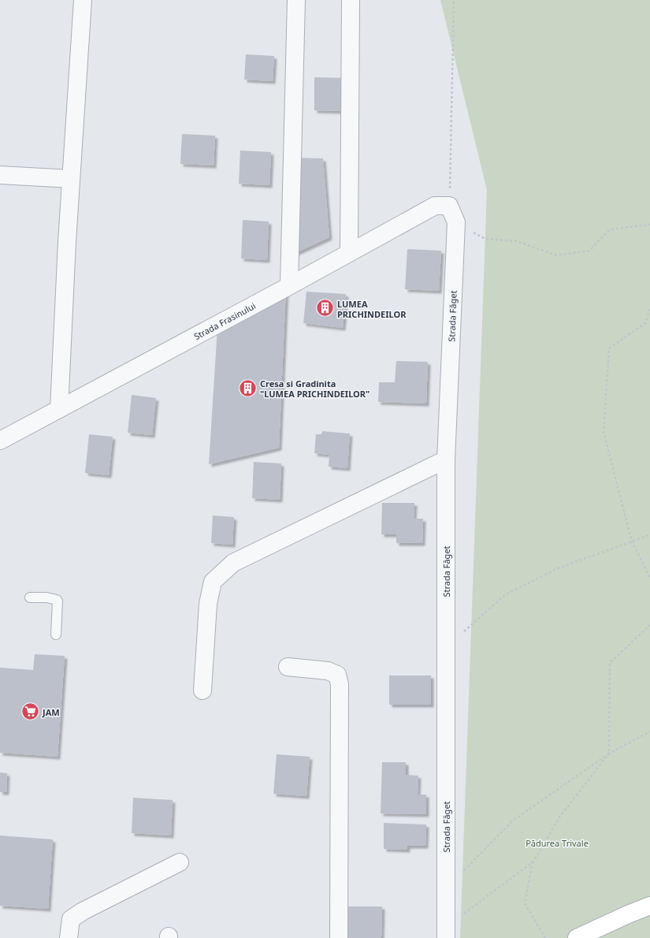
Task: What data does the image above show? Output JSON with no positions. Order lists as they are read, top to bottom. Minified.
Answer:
{"streets":{"street":["Strada Făget","Strada Frasinului"]},"crossings":[["Strada Făget","Strada Frasinului"]],"parks":["Pădurea Trivale"],"places":{"building":["LUMEA PRICHINDEILOR","Cresa si Gradinita \"LUMEA PRICHINDEILOR\""],"supermarket":["JAM"]}}
